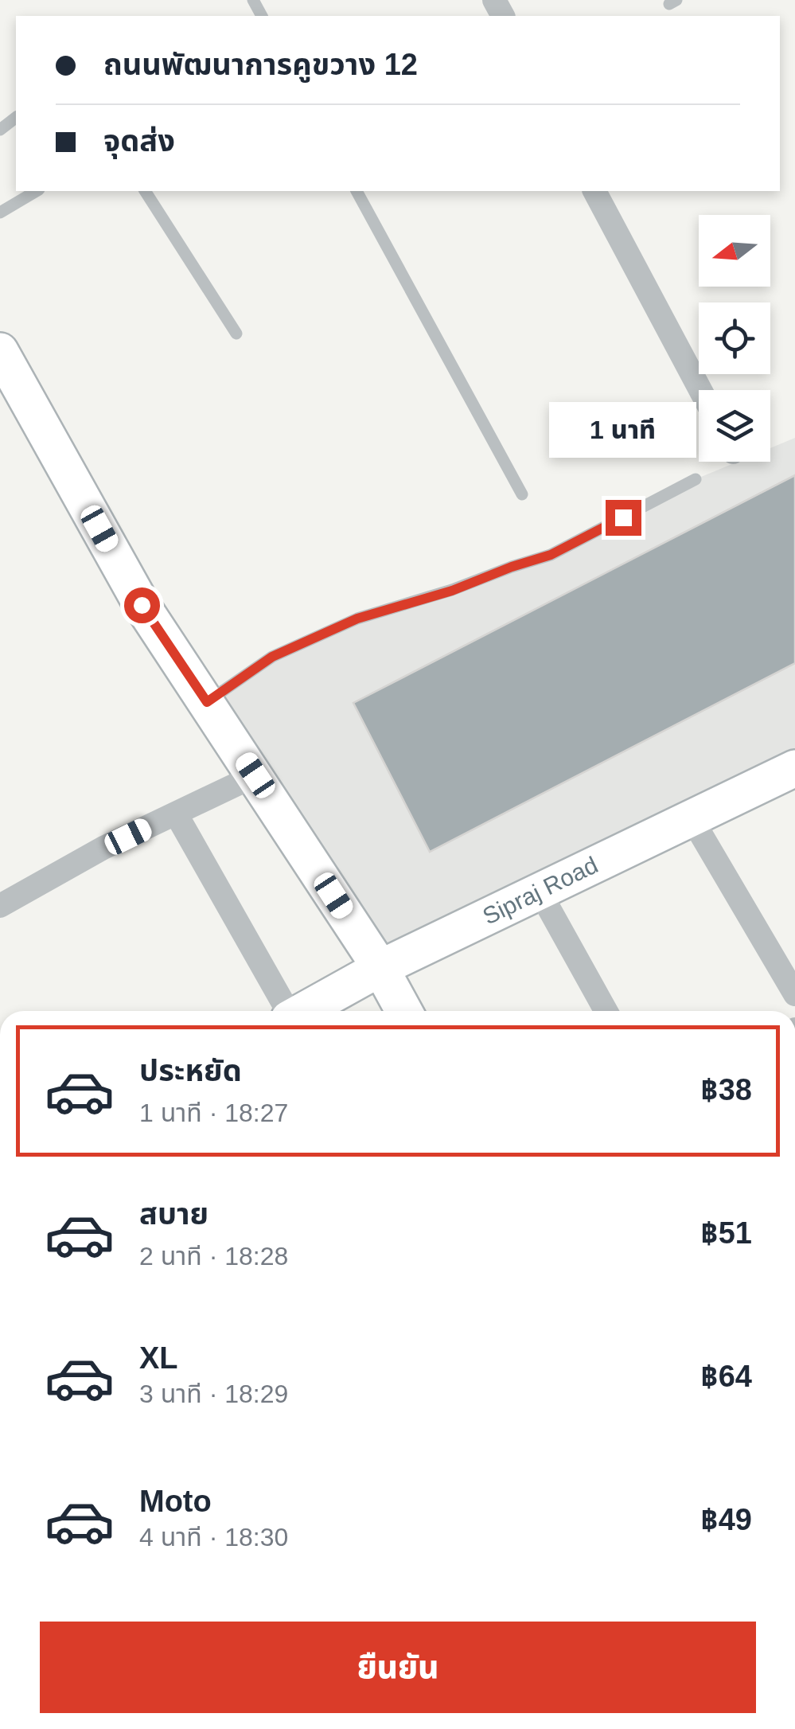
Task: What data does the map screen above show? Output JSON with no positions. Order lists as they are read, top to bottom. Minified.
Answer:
{"streets":{"street":["Sipraj Road"]},"north":"left","page":{"banner":["ถนนพัฒนาการคูขวาง 12","จุดส่ง"],"bubble":"1 นาที","list":[{"name":"ประหยัด","note":"1 นาที · 18:27","value":"฿38"},{"name":"สบาย","note":"2 นาที · 18:28","value":"฿51"},{"name":"XL","note":"3 นาที · 18:29","value":"฿64"},{"name":"Moto","note":"4 นาที · 18:30","value":"฿49"}],"buttons":"ยืนยัน"}}
